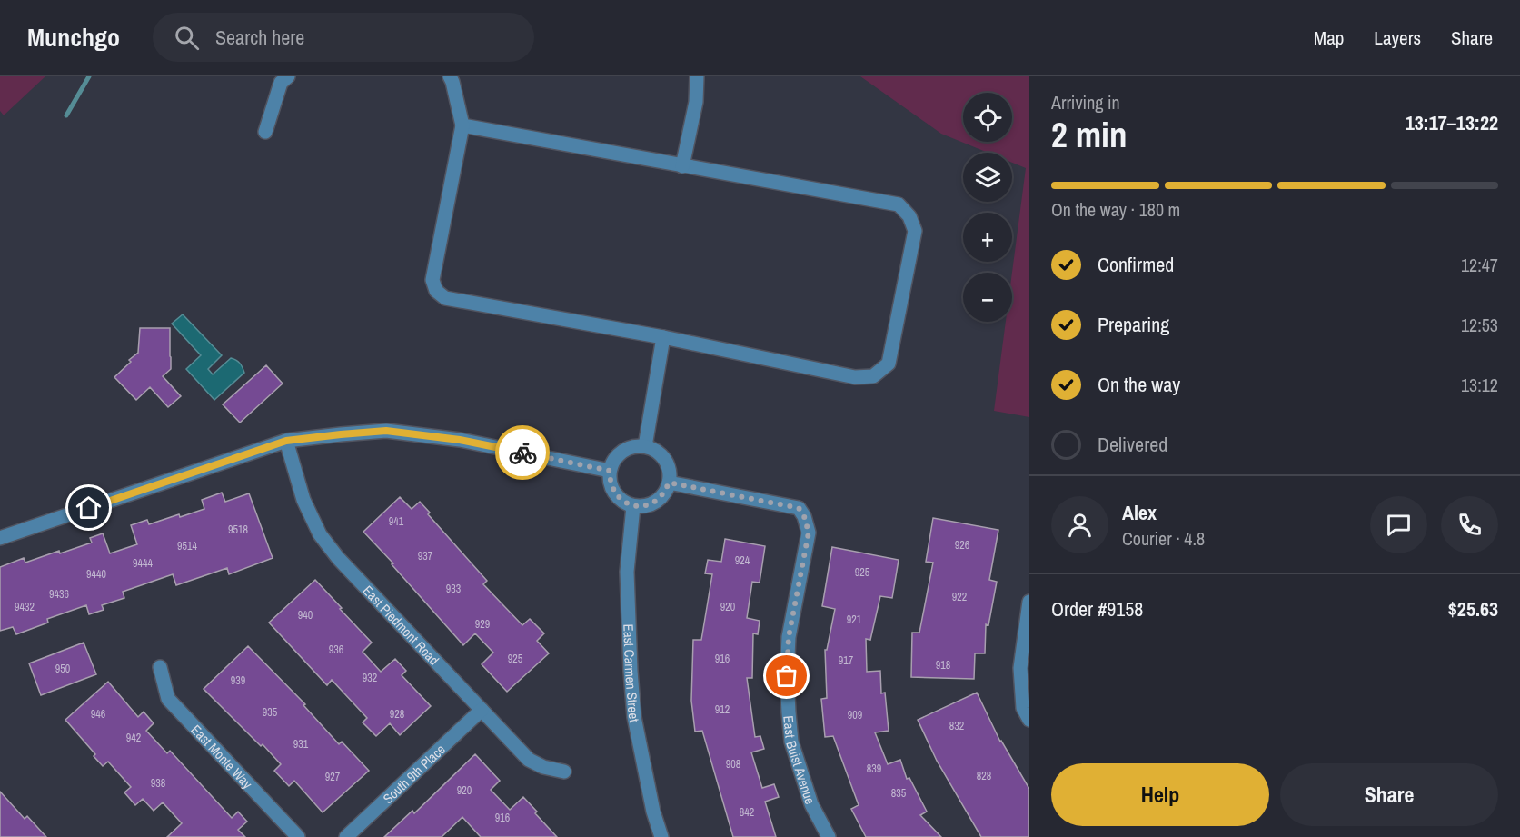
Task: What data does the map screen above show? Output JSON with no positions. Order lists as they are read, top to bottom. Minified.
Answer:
{"streets":{"street":["East Piedmont Road","East Carmen Street","East Monte Way","East Buist Avenue","South 9th Place"]},"crossings":[["East Piedmont Road","South 9th Place"],["East Carmen Street","East Buist Avenue"]],"house_numbers":["941","9518","926","9514","937","924","9444","925","9440","933","9436","922","9432","920","940","921","929","936","925","916","917","918","950","932","939","912","935","946","928","909","832","942","931","908","839","828","927","938","920","835","842","916"],"page":{"header":"Munchgo","search":"Search here","nav":["Map","Layers","Share"],"heading":["2 min","Arriving in","13:17–13:22"],"panel":["Alex","Courier · 4.8","Order #9158","$25.63"],"map_buttons":["+","−"],"bar":"On the way · 180 m","list":[["Confirmed","12:47"],["Preparing","12:53"],["On the way","13:12"],"Delivered"],"buttons":["Help","Share"]}}
